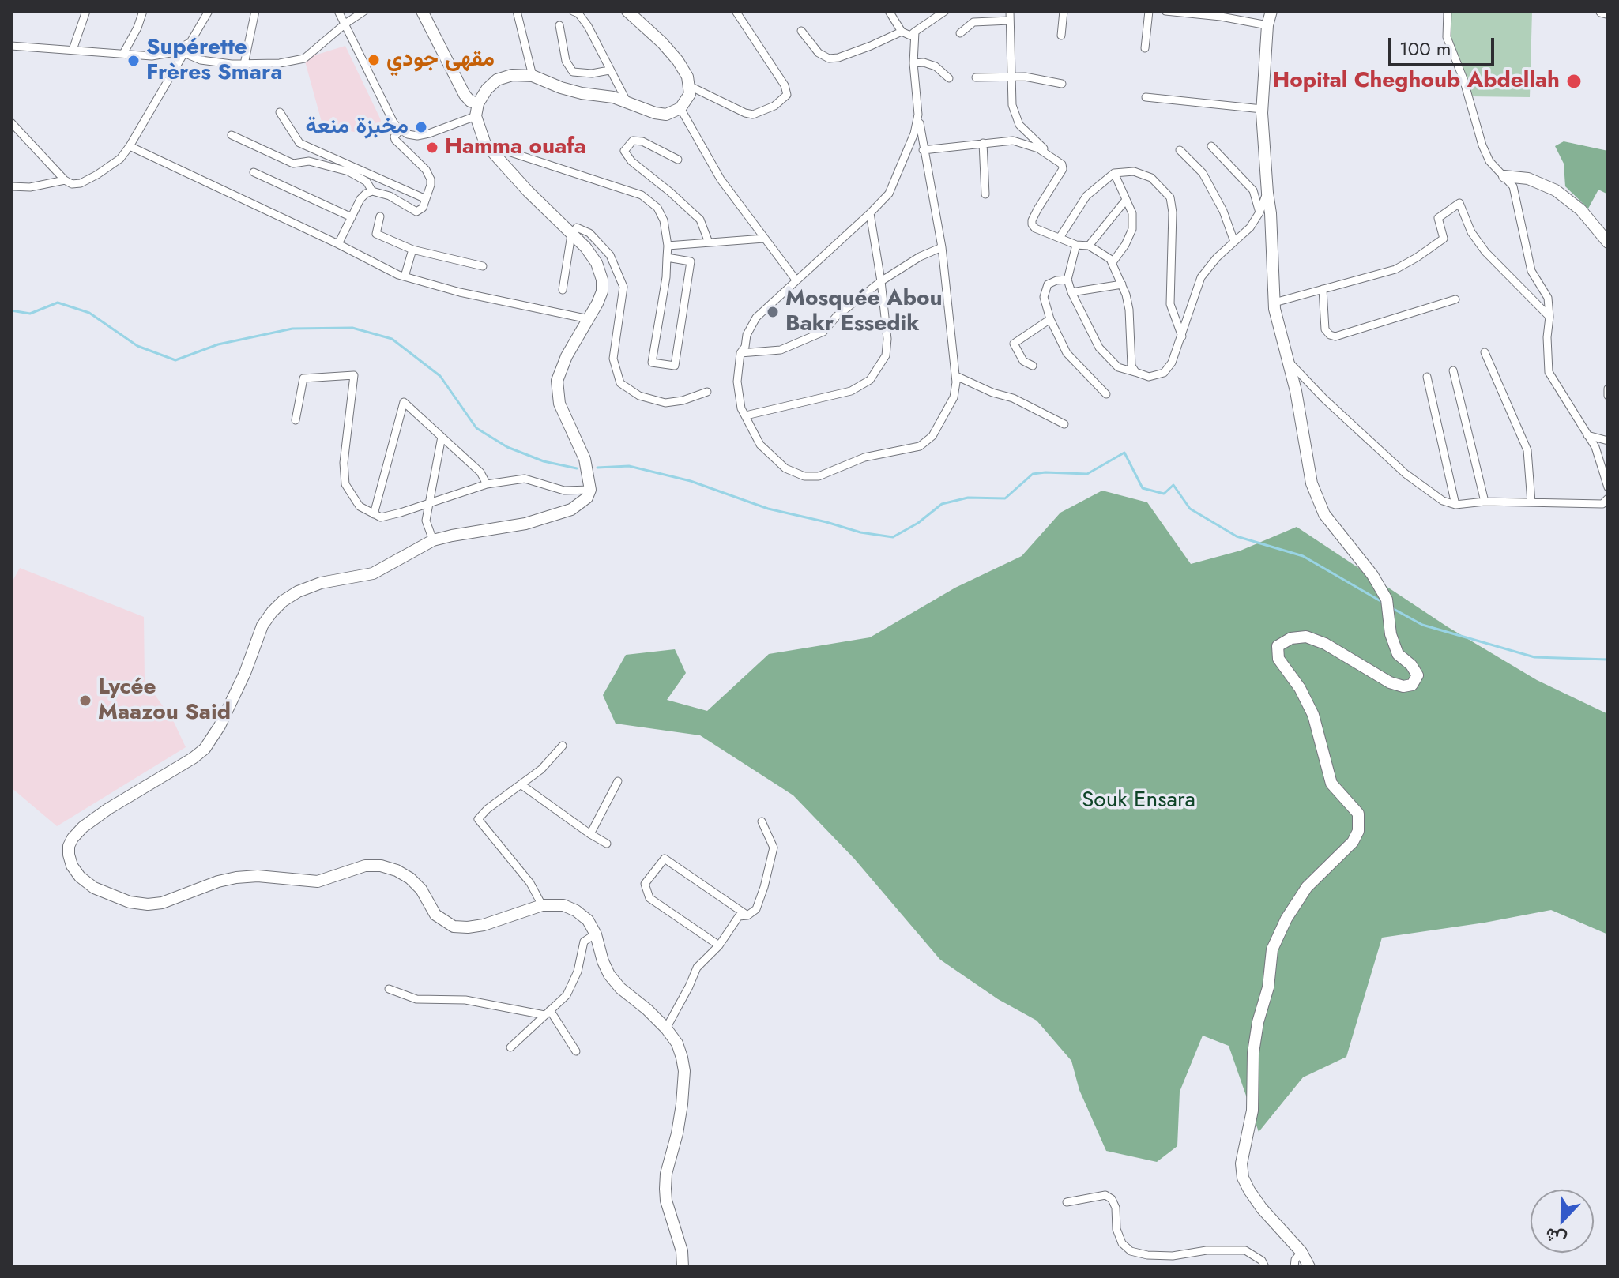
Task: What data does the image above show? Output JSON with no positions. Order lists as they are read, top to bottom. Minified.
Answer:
{"parks":["Souk Ensara"],"places":["مقهى جودي","Supérette Frères Smara","Hopital Cheghoub Abdellah","مخبزة منعة","Hamma ouafa","Mosquée Abou Bakr Essedik","Lycée Maazou Said"],"scale_bar":"100 m","north":"bottom"}
